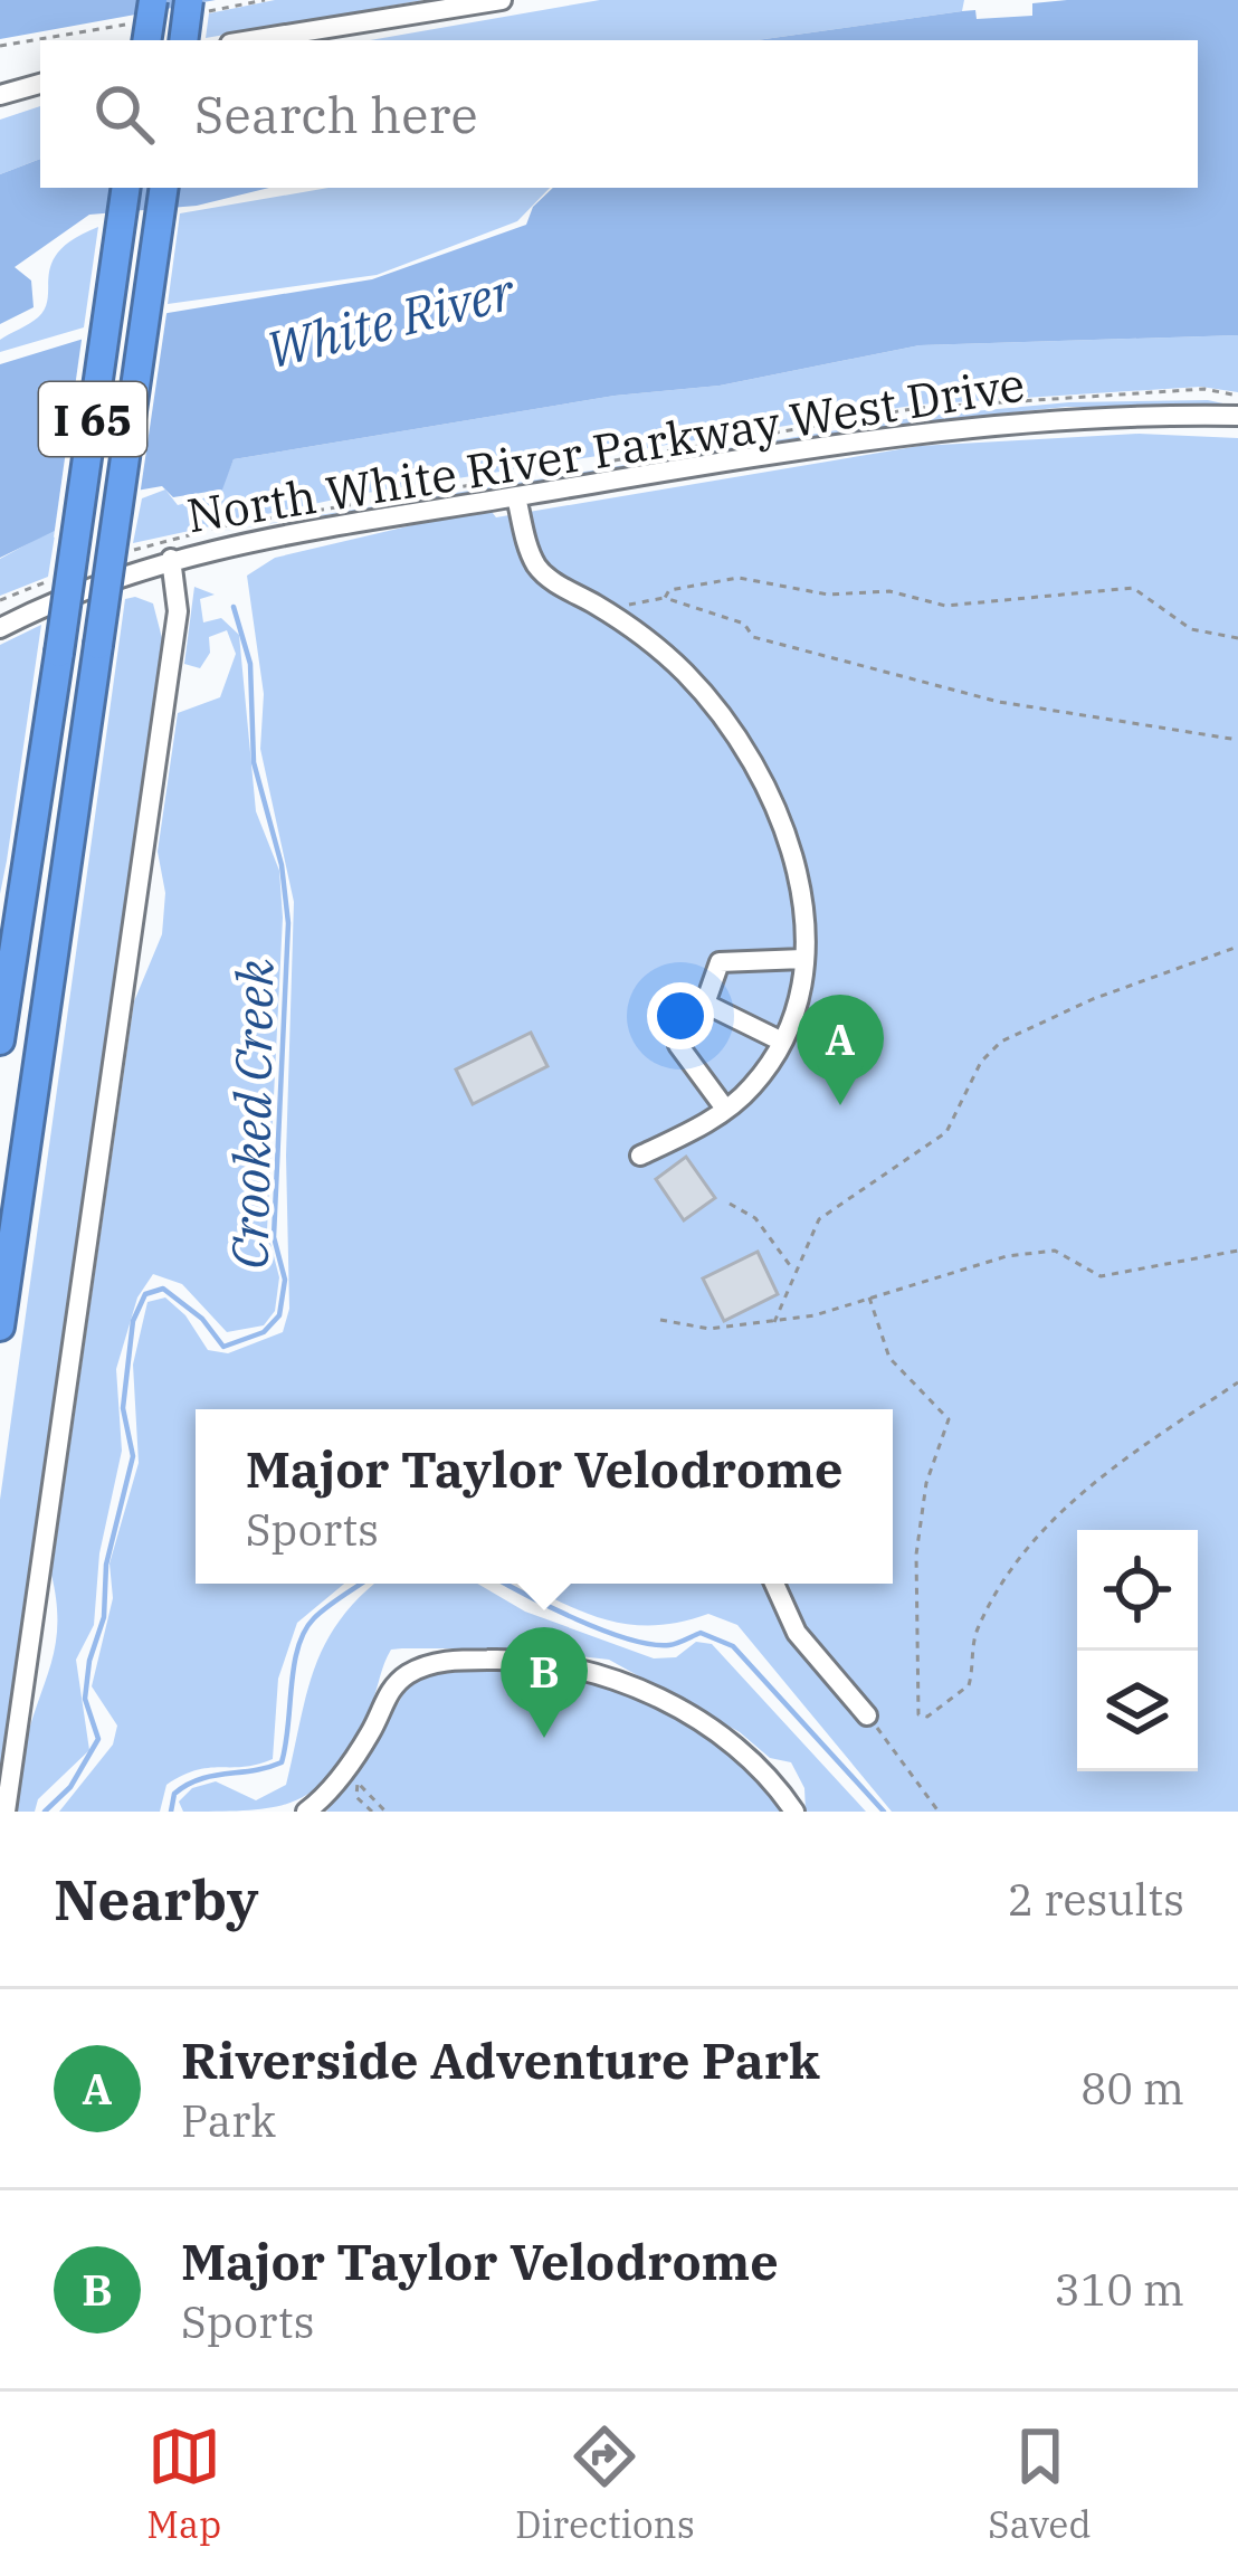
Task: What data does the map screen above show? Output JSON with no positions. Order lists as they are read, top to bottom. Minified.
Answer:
{"streets":{"highway":["I 65"],"street":["North White River Parkway West Drive"]},"water":["White River","Crooked Creek"],"page":{"search":"Search here","pins":["A","B"],"popup":["Major Taylor Velodrome","Sports"],"heading":["Nearby","2 results"],"list":[{"mark":"A","name":"Riverside Adventure Park","note":"Park","value":"80 m"},{"mark":"B","name":"Major Taylor Velodrome","note":"Sports","value":"310 m"}],"nav":["Map","Directions","Saved"]}}
